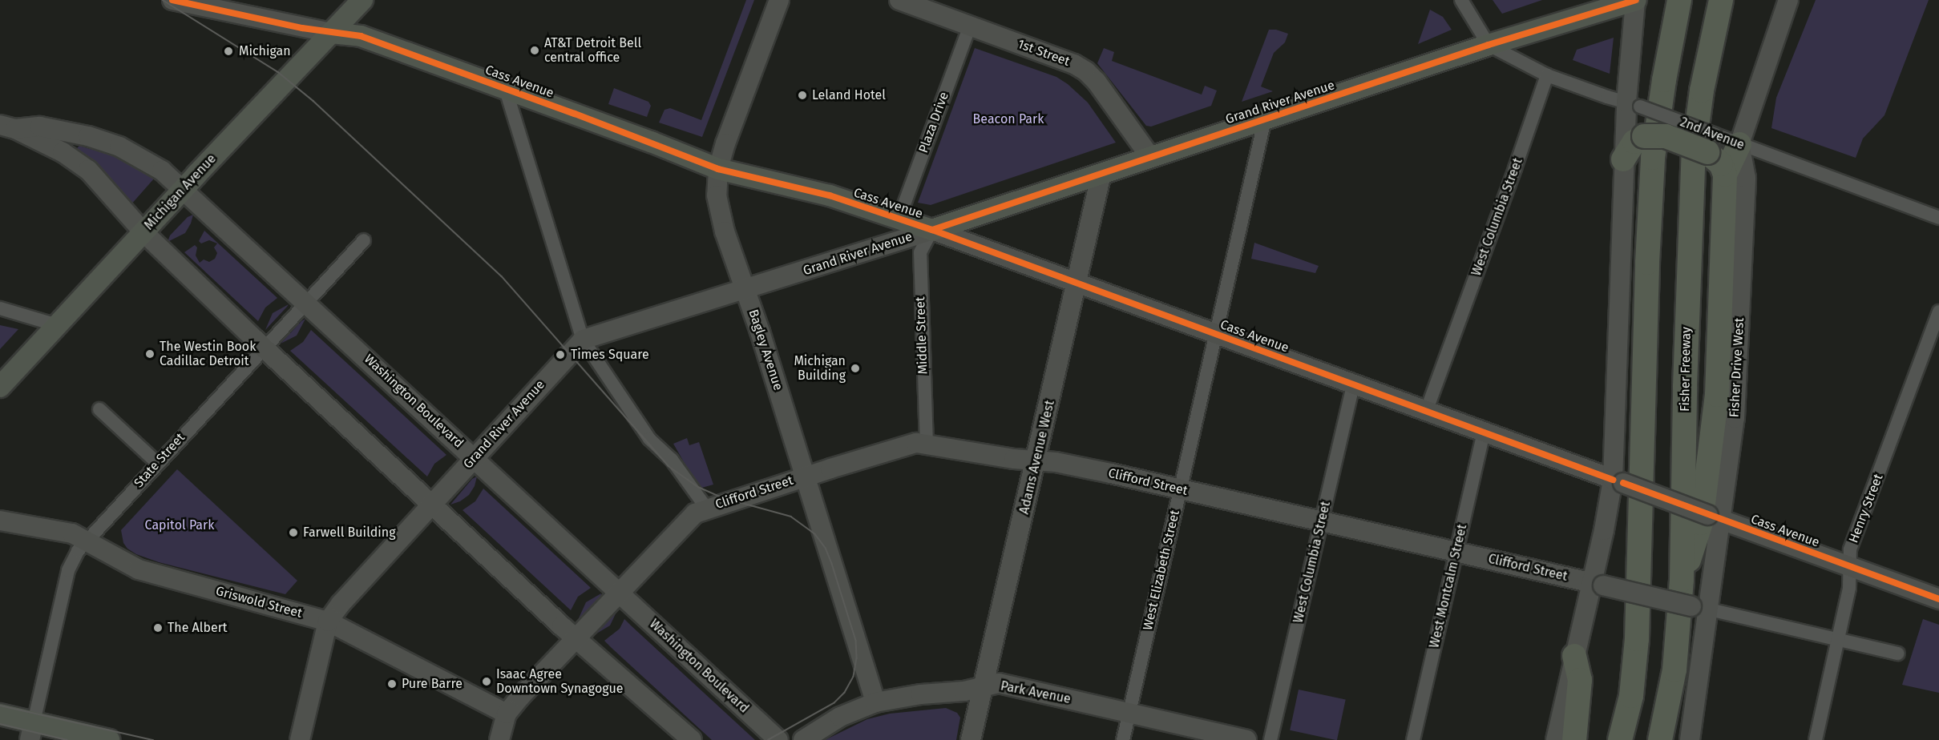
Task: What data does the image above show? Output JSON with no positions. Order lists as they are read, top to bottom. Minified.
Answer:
{"streets":{"highway":["Fisher Freeway"],"main road":["Cass Avenue","Grand River Avenue","Michigan Avenue"],"street":["1st Street","Plaza Drive","2nd Avenue","West Columbia Street","Middle Street","Bagley Avenue","Fisher Drive West","Washington Boulevard","Adams Avenue West","State Street","Clifford Street","Henry Street","West Elizabeth Street","West Montcalm Street","Griswold Street","Park Avenue"]},"crossings":[["1st Street","Grand River Avenue"],["1st Street","Plaza Drive"],["Cass Avenue","Grand River Avenue"],["Cass Avenue","Plaza Drive"],["Cass Avenue","Michigan Avenue"],["Cass Avenue","West Columbia Street"],["Cass Avenue","Middle Street"],["Cass Avenue","Bagley Avenue"],["Cass Avenue","Fisher Drive West"],["Cass Avenue","Adams Avenue West"],["Cass Avenue","Henry Street"],["Cass Avenue","West Elizabeth Street"],["Cass Avenue","West Montcalm Street"],["Grand River Avenue","2nd Avenue"],["Grand River Avenue","Middle Street"],["Grand River Avenue","Bagley Avenue"],["Grand River Avenue","Washington Boulevard"],["Grand River Avenue","Adams Avenue West"],["Grand River Avenue","West Elizabeth Street"],["Grand River Avenue","Griswold Street"],["2nd Avenue","West Columbia Street"],["2nd Avenue","Fisher Drive West"],["Michigan Avenue","Washington Boulevard"],["West Columbia Street","Clifford Street"],["Middle Street","Clifford Street"],["Bagley Avenue","Clifford Street"],["Bagley Avenue","Park Avenue"],["Fisher Drive West","Clifford Street"],["Washington Boulevard","State Street"],["Washington Boulevard","Clifford Street"],["Adams Avenue West","Clifford Street"],["Adams Avenue West","Park Avenue"],["State Street","Griswold Street"],["Clifford Street","Henry Street"],["Clifford Street","West Elizabeth Street"],["Clifford Street","West Montcalm Street"],["Clifford Street","Griswold Street"],["West Elizabeth Street","Park Avenue"]],"parks":["Beacon Park","Capitol Park"],"places":["AT&T Detroit Bell central office","Michigan","Leland Hotel","The Westin Book Cadillac Detroit","Times Square","Michigan Building","Farwell Building","The Albert","Isaac Agree Downtown Synagogue","Pure Barre"]}
